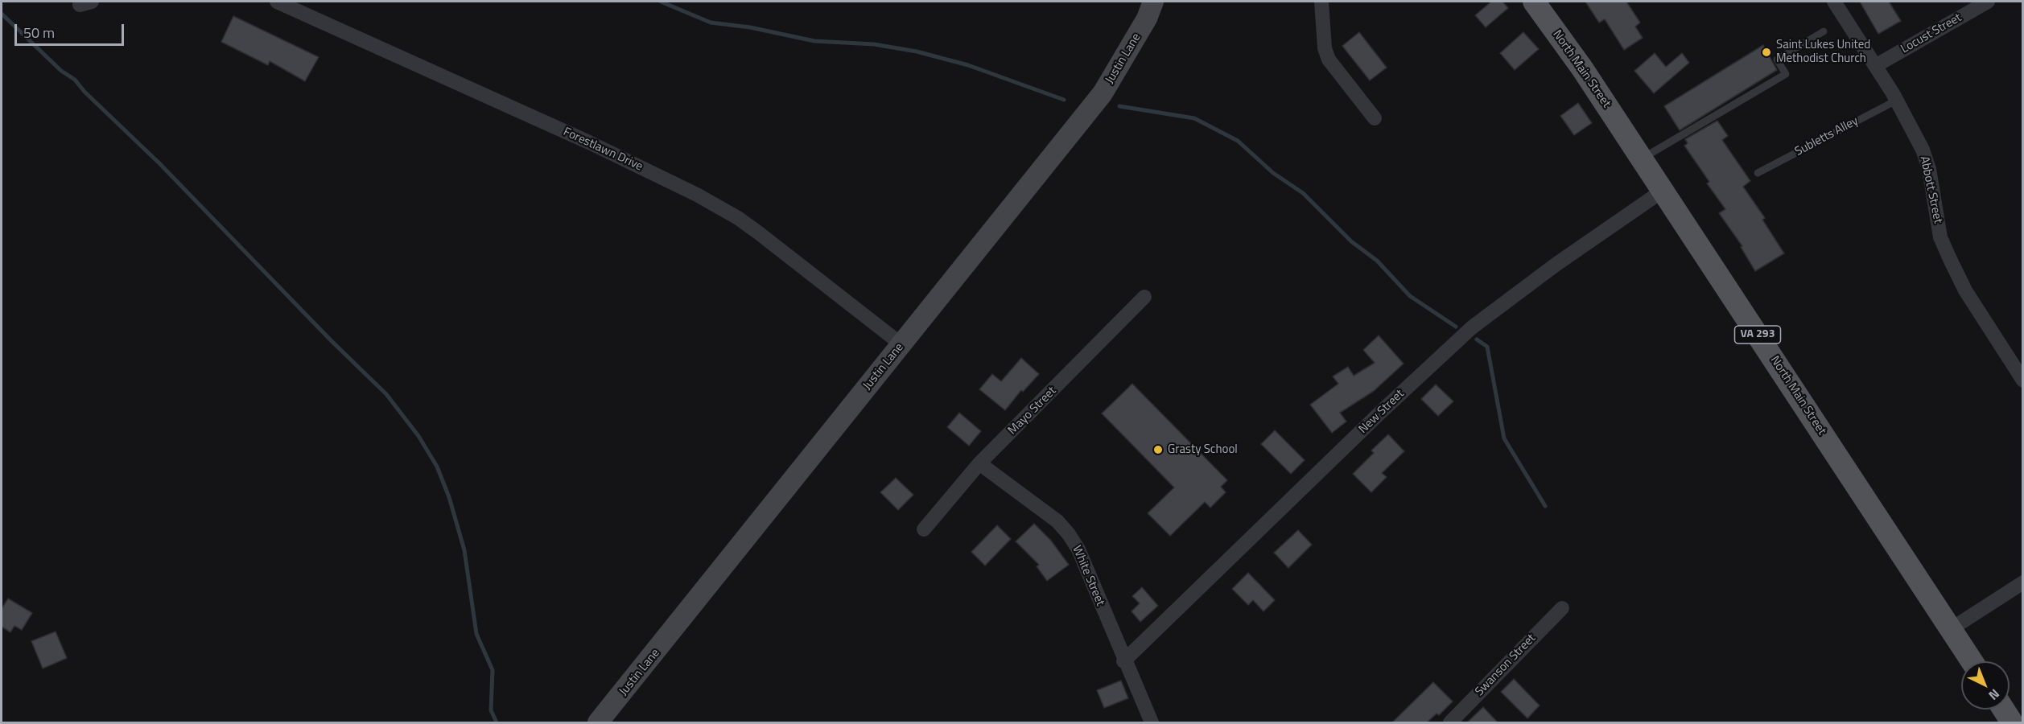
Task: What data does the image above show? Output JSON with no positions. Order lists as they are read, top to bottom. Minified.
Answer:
{"streets":{"main road":["Justin Lane","North Main Street","VA 293"],"street":["Locust Street","Forestlawn Drive","Abbott Street","Mayo Street","New Street","White Street","Swanson Street"],"lane":["Subletts Alley"]},"crossings":[["Locust Street","Abbott Street"],["Justin Lane","Forestlawn Drive"],["North Main Street","New Street"],["Subletts Alley","Abbott Street"],["Mayo Street","White Street"],["New Street","White Street"]],"places":["Saint Lukes United Methodist Church","Grasty School"],"scale_bar":"50 m","north":"bottom right"}
